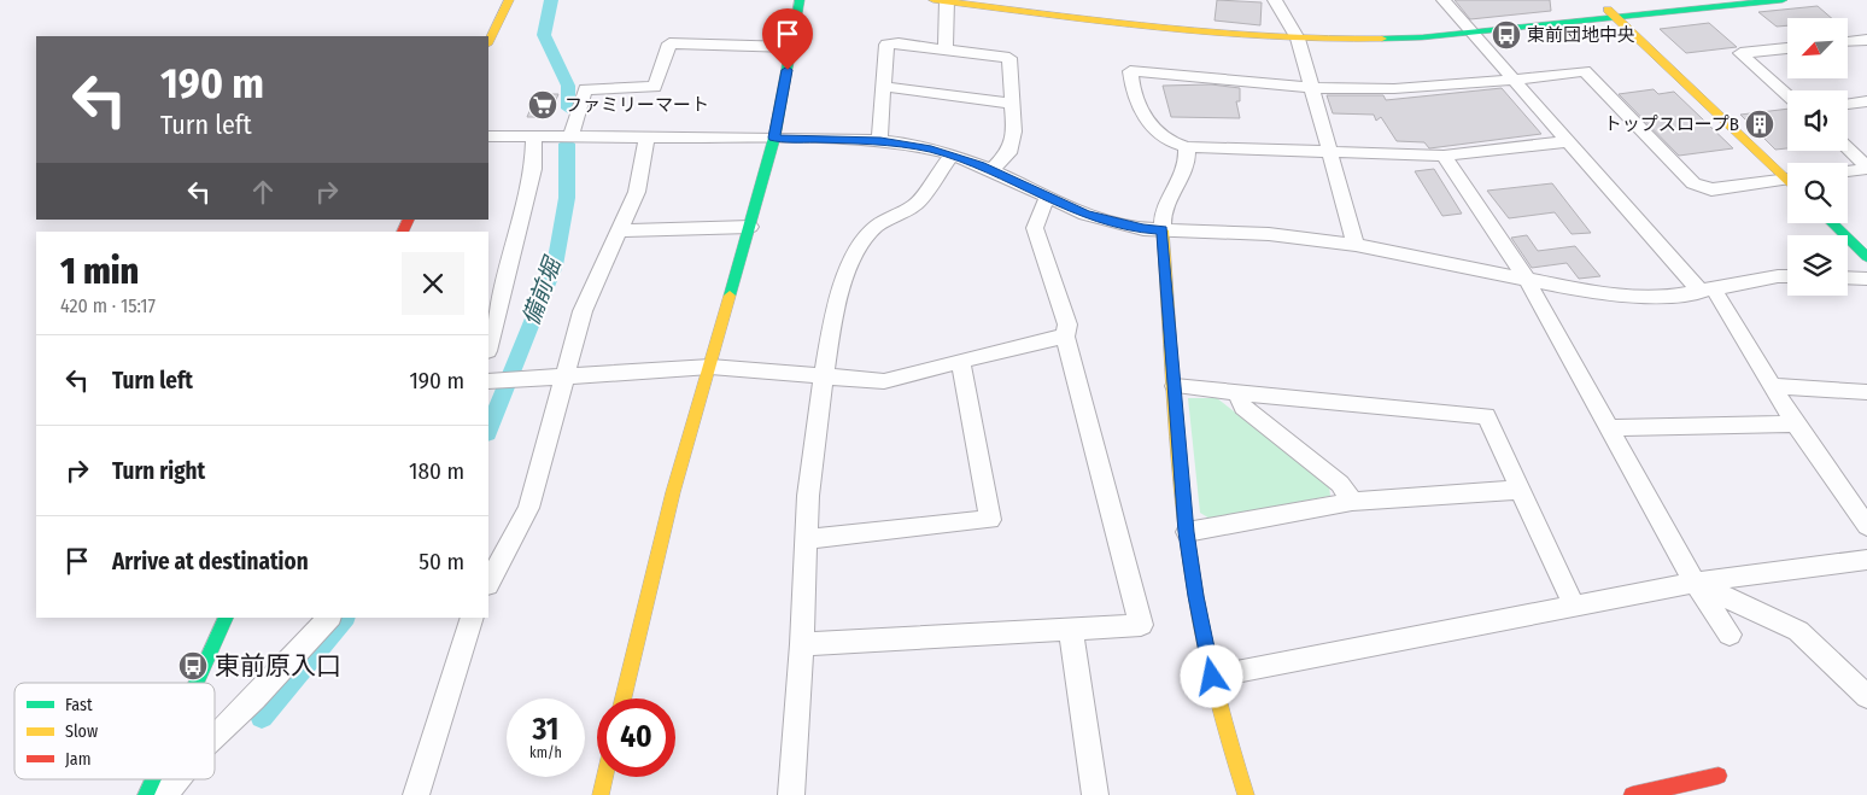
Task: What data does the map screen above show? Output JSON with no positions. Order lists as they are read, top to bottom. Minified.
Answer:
{"water":["備前堀"],"places":{"bus stop":["東前団地中央","東前原入口"],"supermarket":["ファミリーマート"],"building":["トップスロープB"]},"legend":["Fast","Slow","Jam"],"north":"bottom left","page":{"turn":["190 m","Turn left"],"heading":["1 min","420 m · 15:17"],"list":[{"name":"Turn left","value":"190 m"},{"name":"Turn right","value":"180 m"},{"name":"Arrive at destination","value":"50 m"}],"speed":"31 km/h","limit":"40"}}
